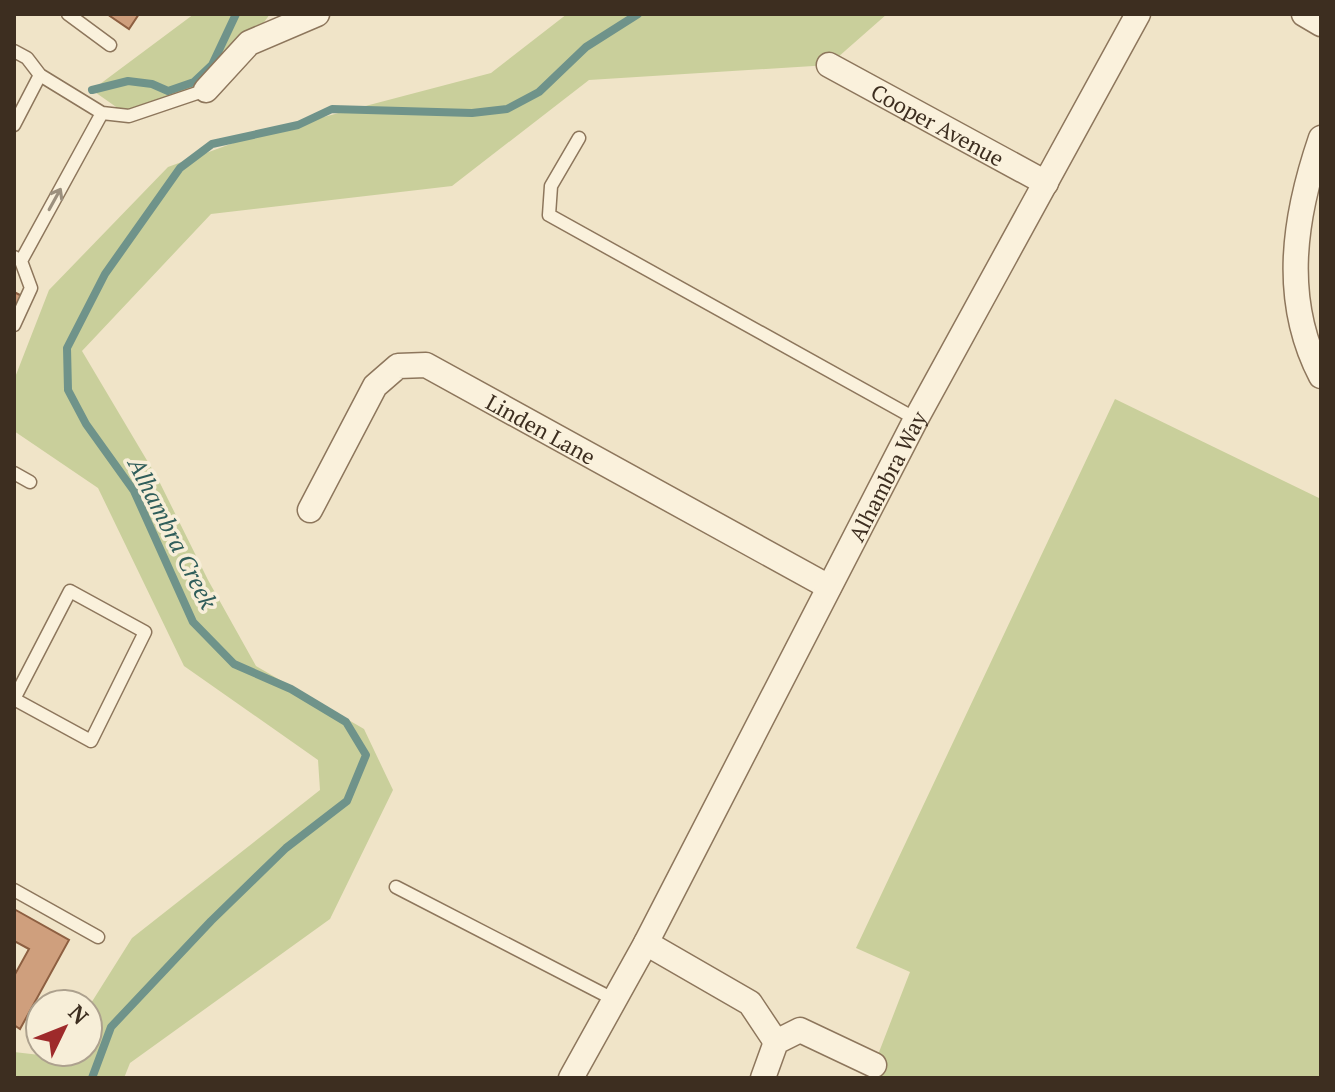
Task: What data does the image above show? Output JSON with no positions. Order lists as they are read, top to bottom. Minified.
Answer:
{"streets":{"street":["Cooper Avenue","Linden Lane","Alhambra Way"]},"crossings":[["Cooper Avenue","Alhambra Way"],["Linden Lane","Alhambra Way"]],"water":["Alhambra Creek"],"north":"top right"}
